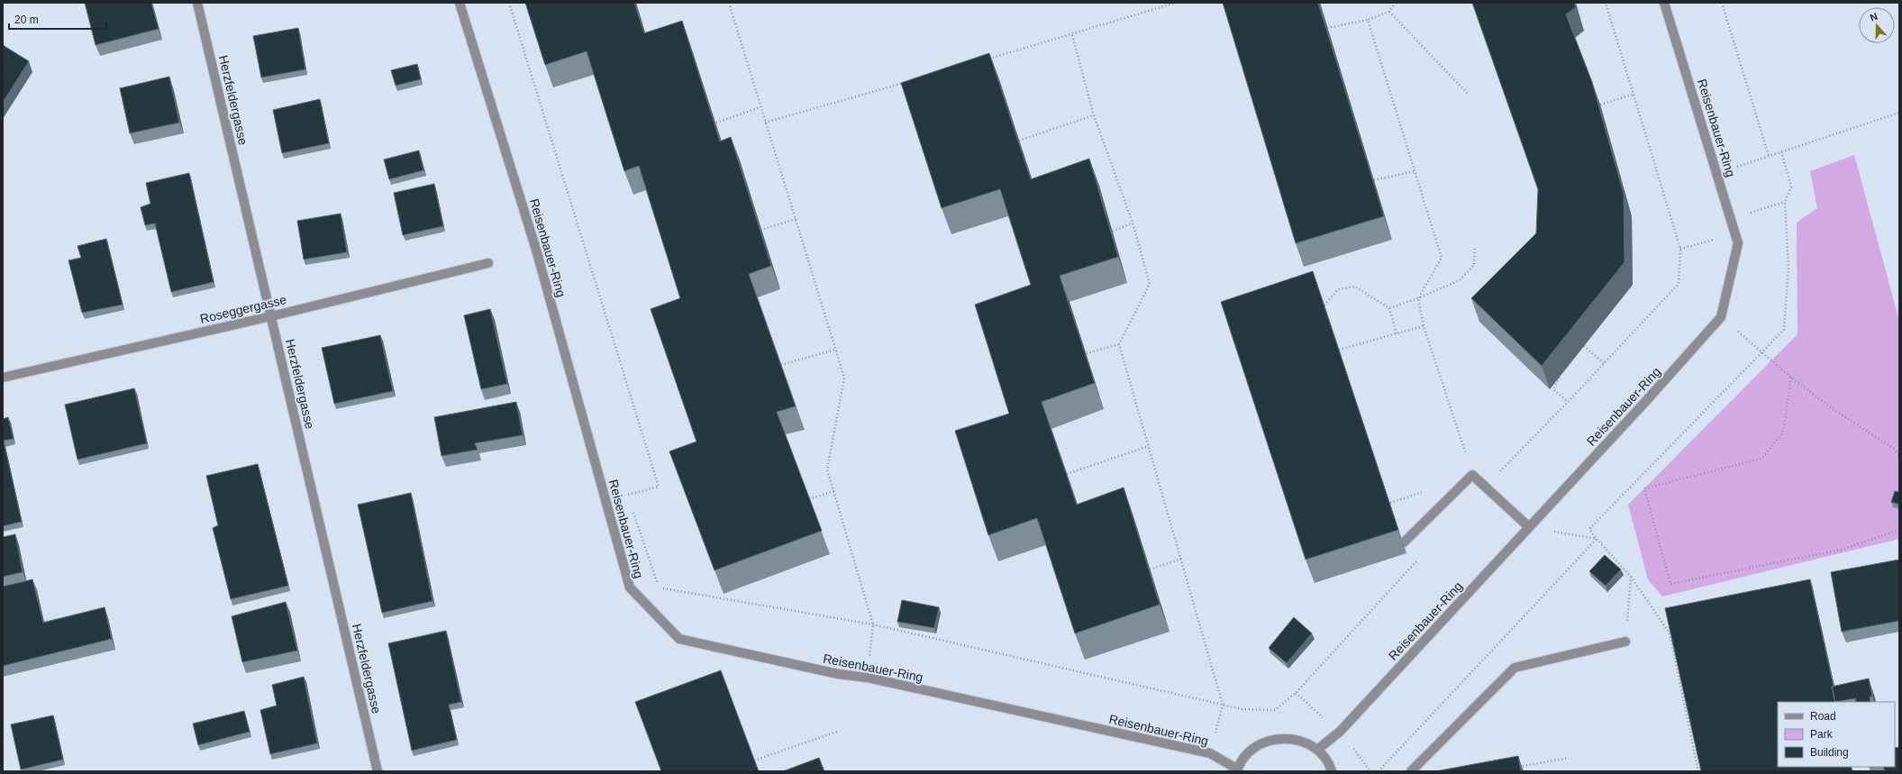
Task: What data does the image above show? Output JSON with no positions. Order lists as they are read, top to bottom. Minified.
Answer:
{"streets":{"street":["Herzfeldergasse","Reisenbauer-Ring","Roseggergasse"]},"crossings":[["Herzfeldergasse","Roseggergasse"]],"legend":["Road","Park","Building"],"scale_bar":"20 m","north":"top"}
